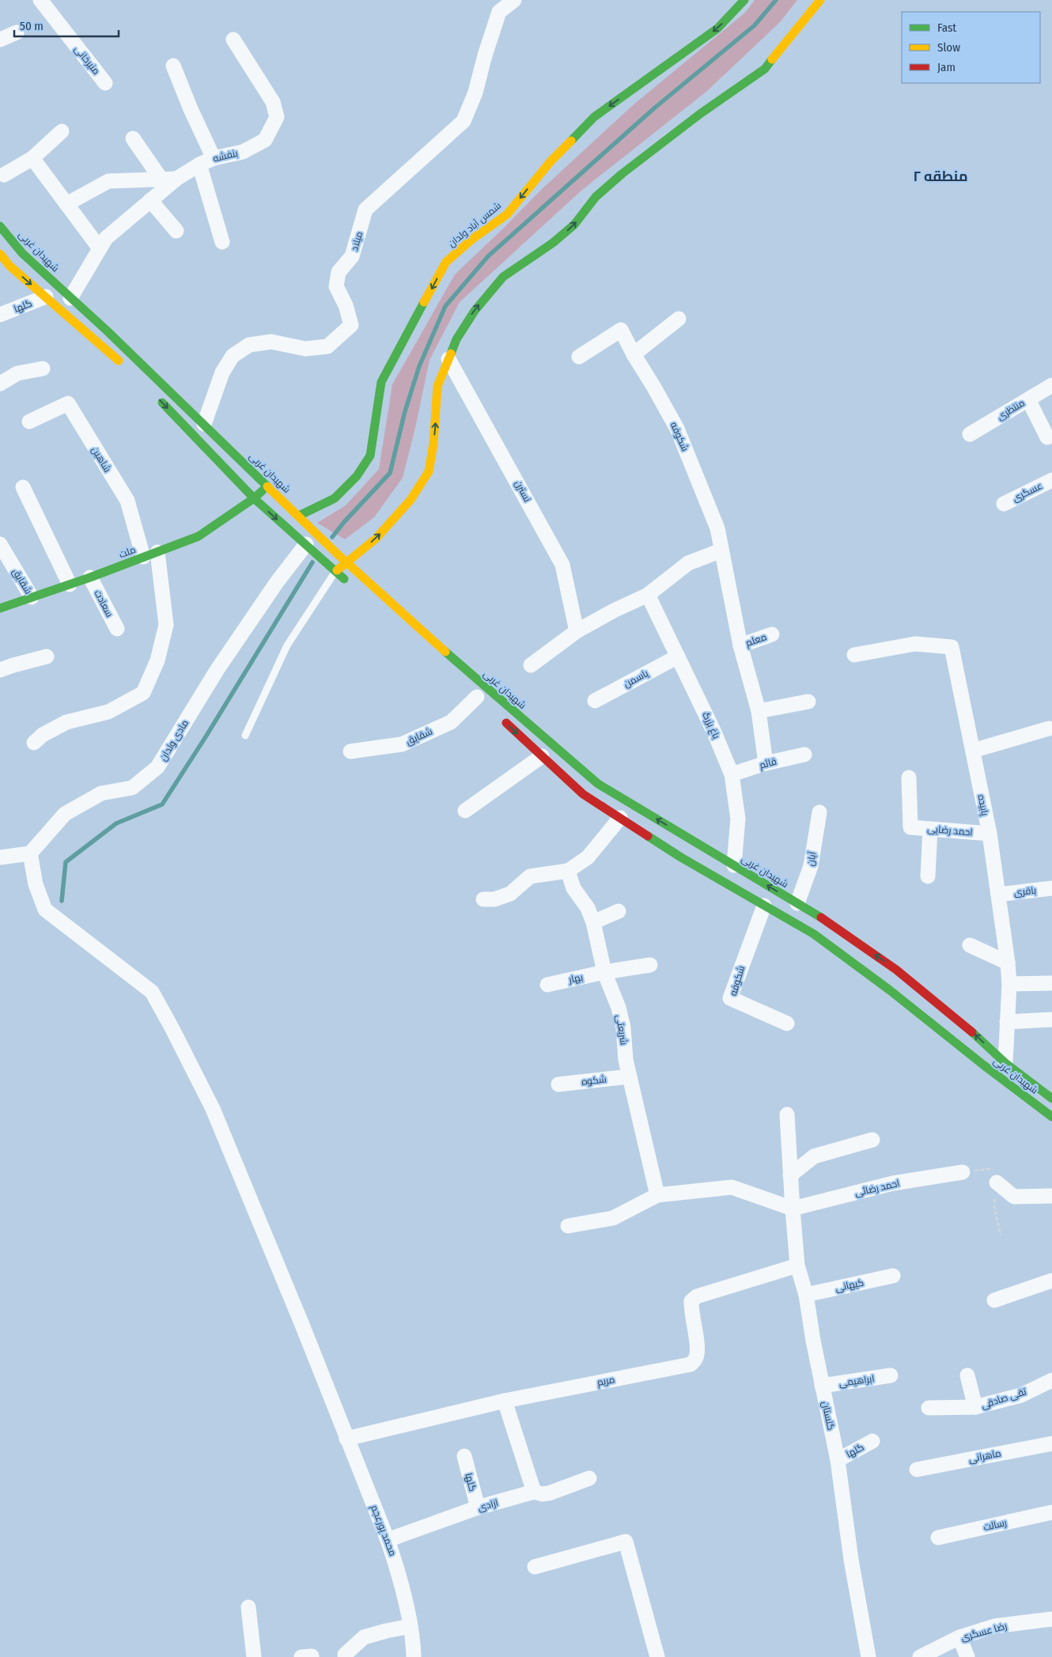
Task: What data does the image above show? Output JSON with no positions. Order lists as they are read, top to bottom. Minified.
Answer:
{"streets":{"main road":["شمس آباد ولدان","شهیدان غربی","ملت"],"street":["منیرخانی","بنفشه","میلاد","گلها","منتظری","شکوفه","شاهین","نسترن","عسگری","شقایق","سعادت","معلم","یاسمن","باغ بزرگ","مادی ولدان","قائم","پابیده","احمد رضایی","آبان","باقری","بهار","شریعتی","شکوه","احمد رضائی","کیهانی","مریم","ابراهیمی","تقی صادقی","گلستان","ماهرانی","ازادی","رسالت","محمد پورعجم","رضا عسگری"]},"crossings":[["بنفشه","شهیدان غربی"],["شمس آباد ولدان","شهیدان غربی"],["میلاد","شهیدان غربی"],["شهیدان غربی","شکوفه"],["شهیدان غربی","ملت"],["شهیدان غربی","باغ بزرگ"],["شهیدان غربی","پابیده"],["شهیدان غربی","آبان"],["گلها","گلستان"],["گلها","ازادی"],["شکوفه","معلم"],["شکوفه","قائم"],["شاهین","ملت"],["ملت","شقایق"],["ملت","سعادت"],["یاسمن","باغ بزرگ"],["باغ بزرگ","قائم"],["مادی ولدان","محمد پورعجم"],["پابیده","احمد رضایی"],["پابیده","باقری"],["بهار","شریعتی"],["شریعتی","شکوه"],["احمد رضائی","گلستان"],["کیهانی","گلستان"],["مریم","گلستان"],["مریم","محمد پورعجم"],["ابراهیمی","گلستان"],["ازادی","محمد پورعجم"]],"districts":["منطقه ۲"],"legend":["Fast","Slow","Jam"],"scale_bar":"50 m"}
